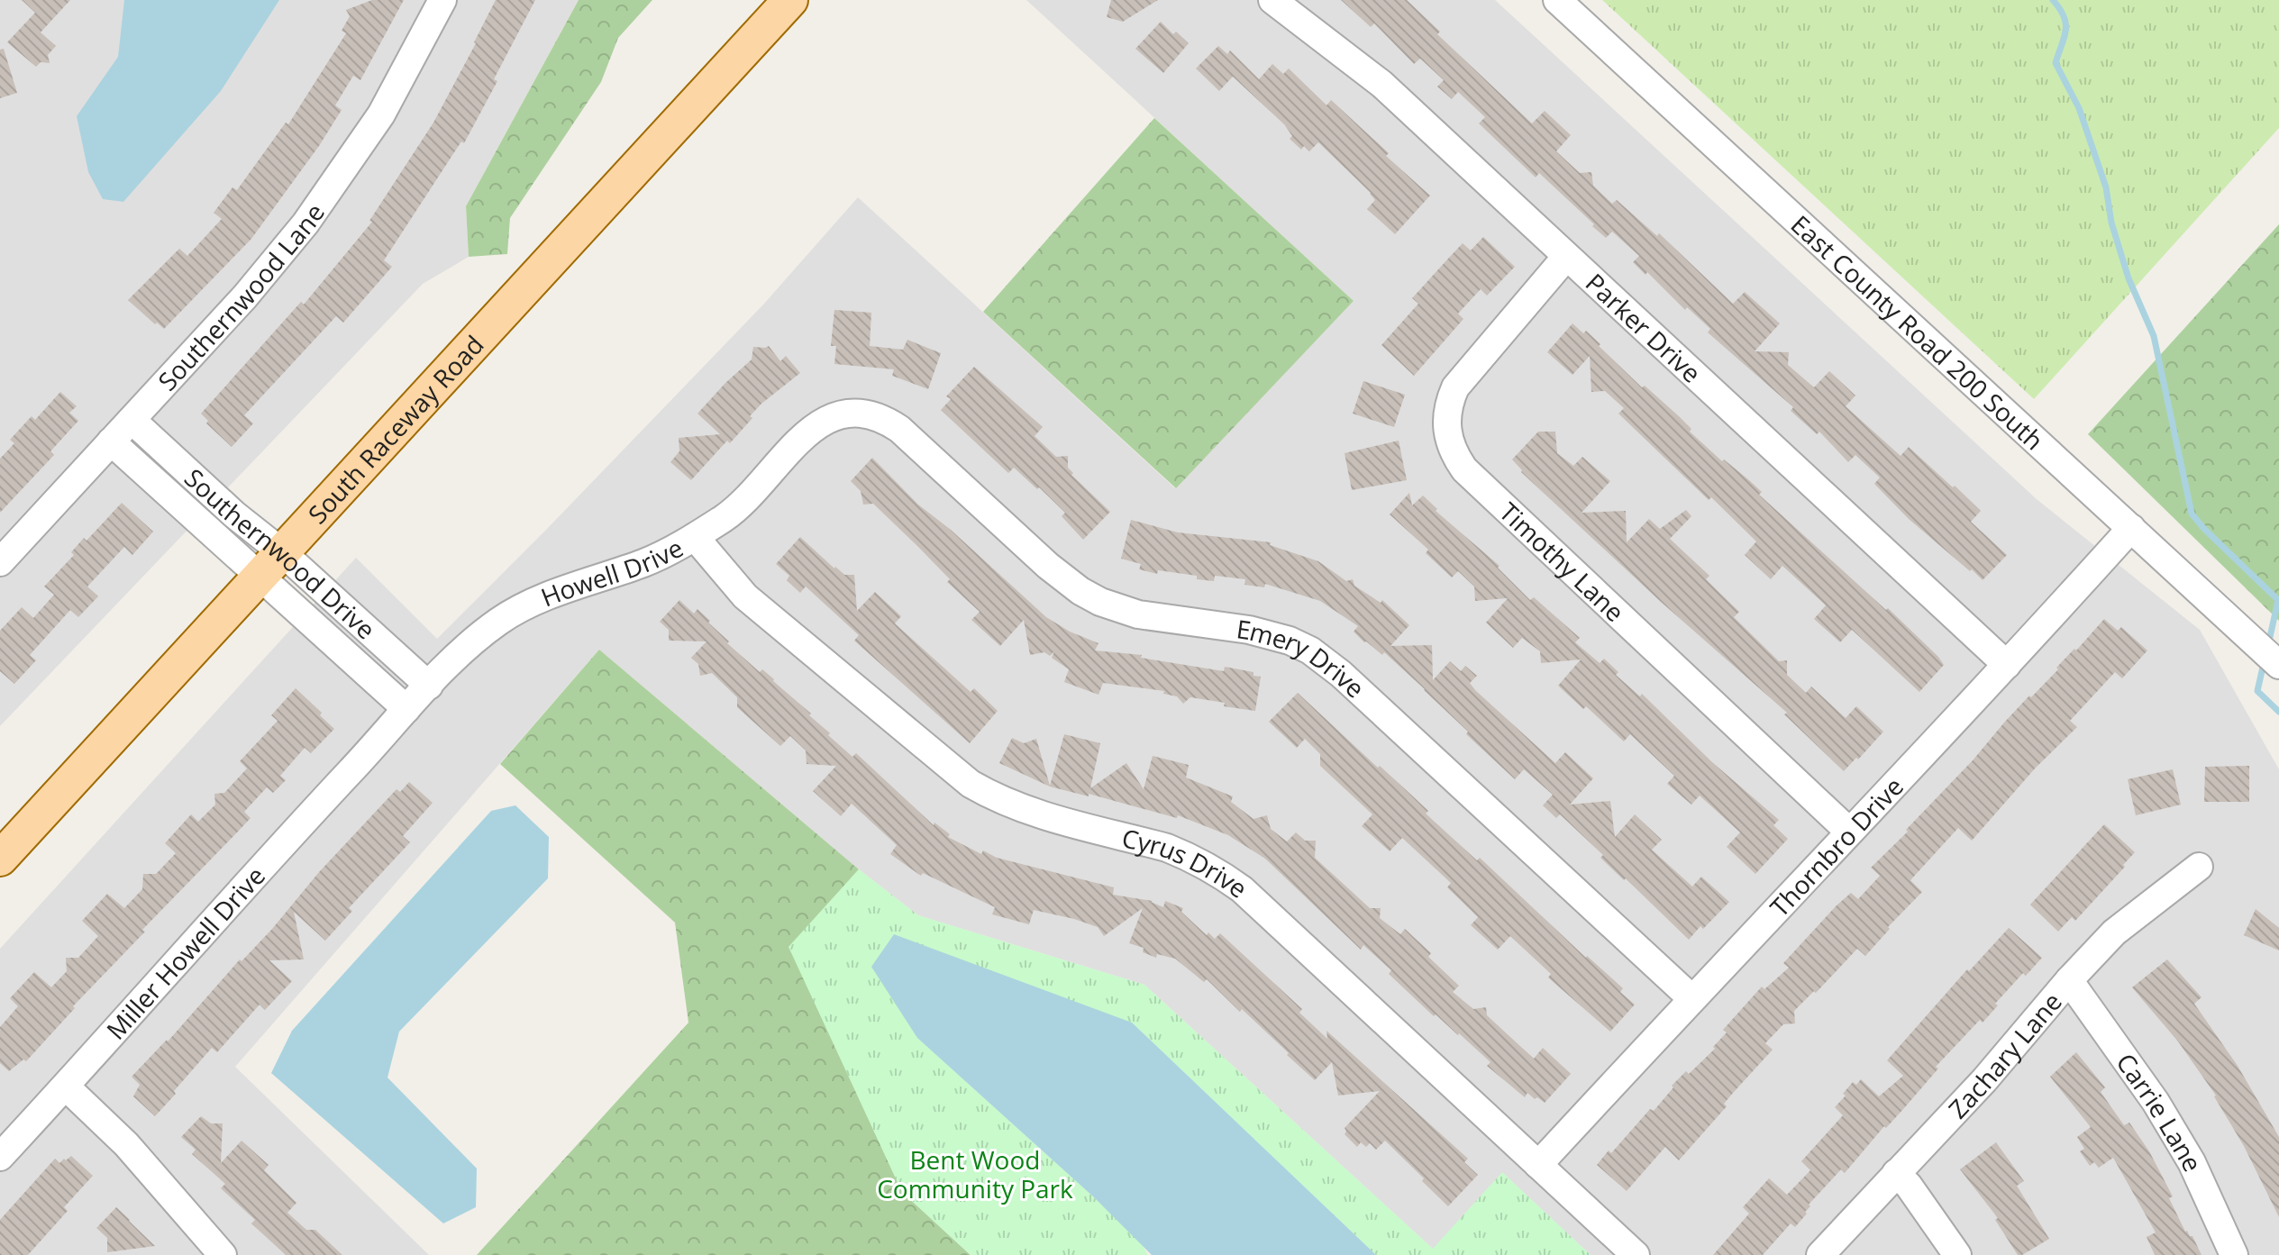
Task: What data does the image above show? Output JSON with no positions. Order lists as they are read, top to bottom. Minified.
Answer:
{"streets":{"main road":["South Raceway Road"],"street":["Southernwood Lane","Parker Drive","East County Road 200 South","Southernwood Drive","Timothy Lane","Howell Drive","Emery Drive","Thornbro Drive","Cyrus Drive","Miller Howell Drive","Zachary Lane","Carrie Lane"]},"crossings":[["Southernwood Lane","Southernwood Drive"],["Parker Drive","Timothy Lane"],["Parker Drive","Thornbro Drive"],["East County Road 200 South","Thornbro Drive"],["South Raceway Road","Southernwood Drive"],["Southernwood Drive","Howell Drive"],["Timothy Lane","Thornbro Drive"],["Howell Drive","Emery Drive"],["Howell Drive","Cyrus Drive"],["Howell Drive","Miller Howell Drive"],["Emery Drive","Thornbro Drive"],["Thornbro Drive","Cyrus Drive"],["Zachary Lane","Carrie Lane"]],"parks":["Bent Wood Community Park"]}
